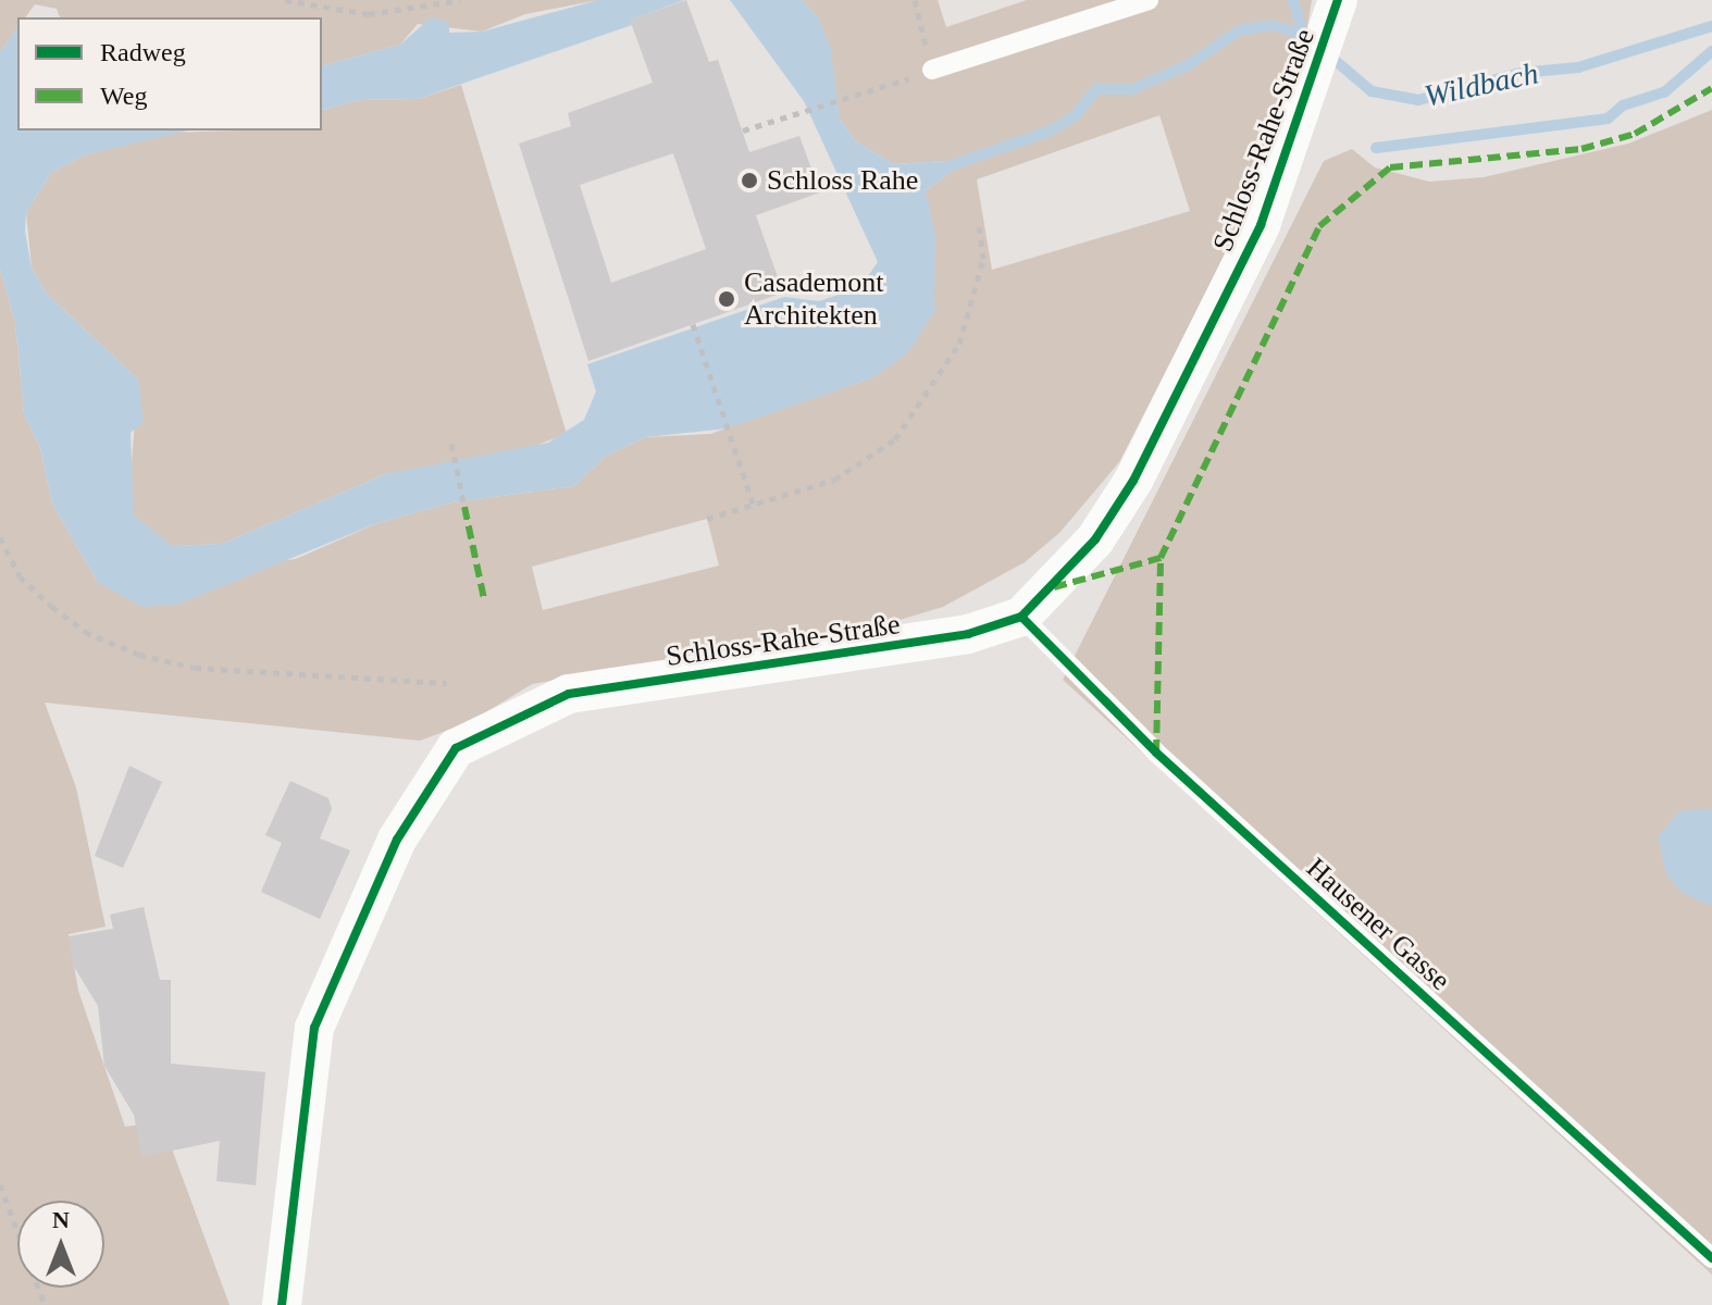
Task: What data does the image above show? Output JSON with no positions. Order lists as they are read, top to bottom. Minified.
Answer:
{"streets":{"street":["Schloss-Rahe-Straße"],"lane":["Hausener Gasse"]},"crossings":[["Schloss-Rahe-Straße","Hausener Gasse"]],"water":["Wildbach"],"places":["Schloss Rahe","Casademont Architekten"],"legend":["Radweg","Weg"],"north":"top"}
